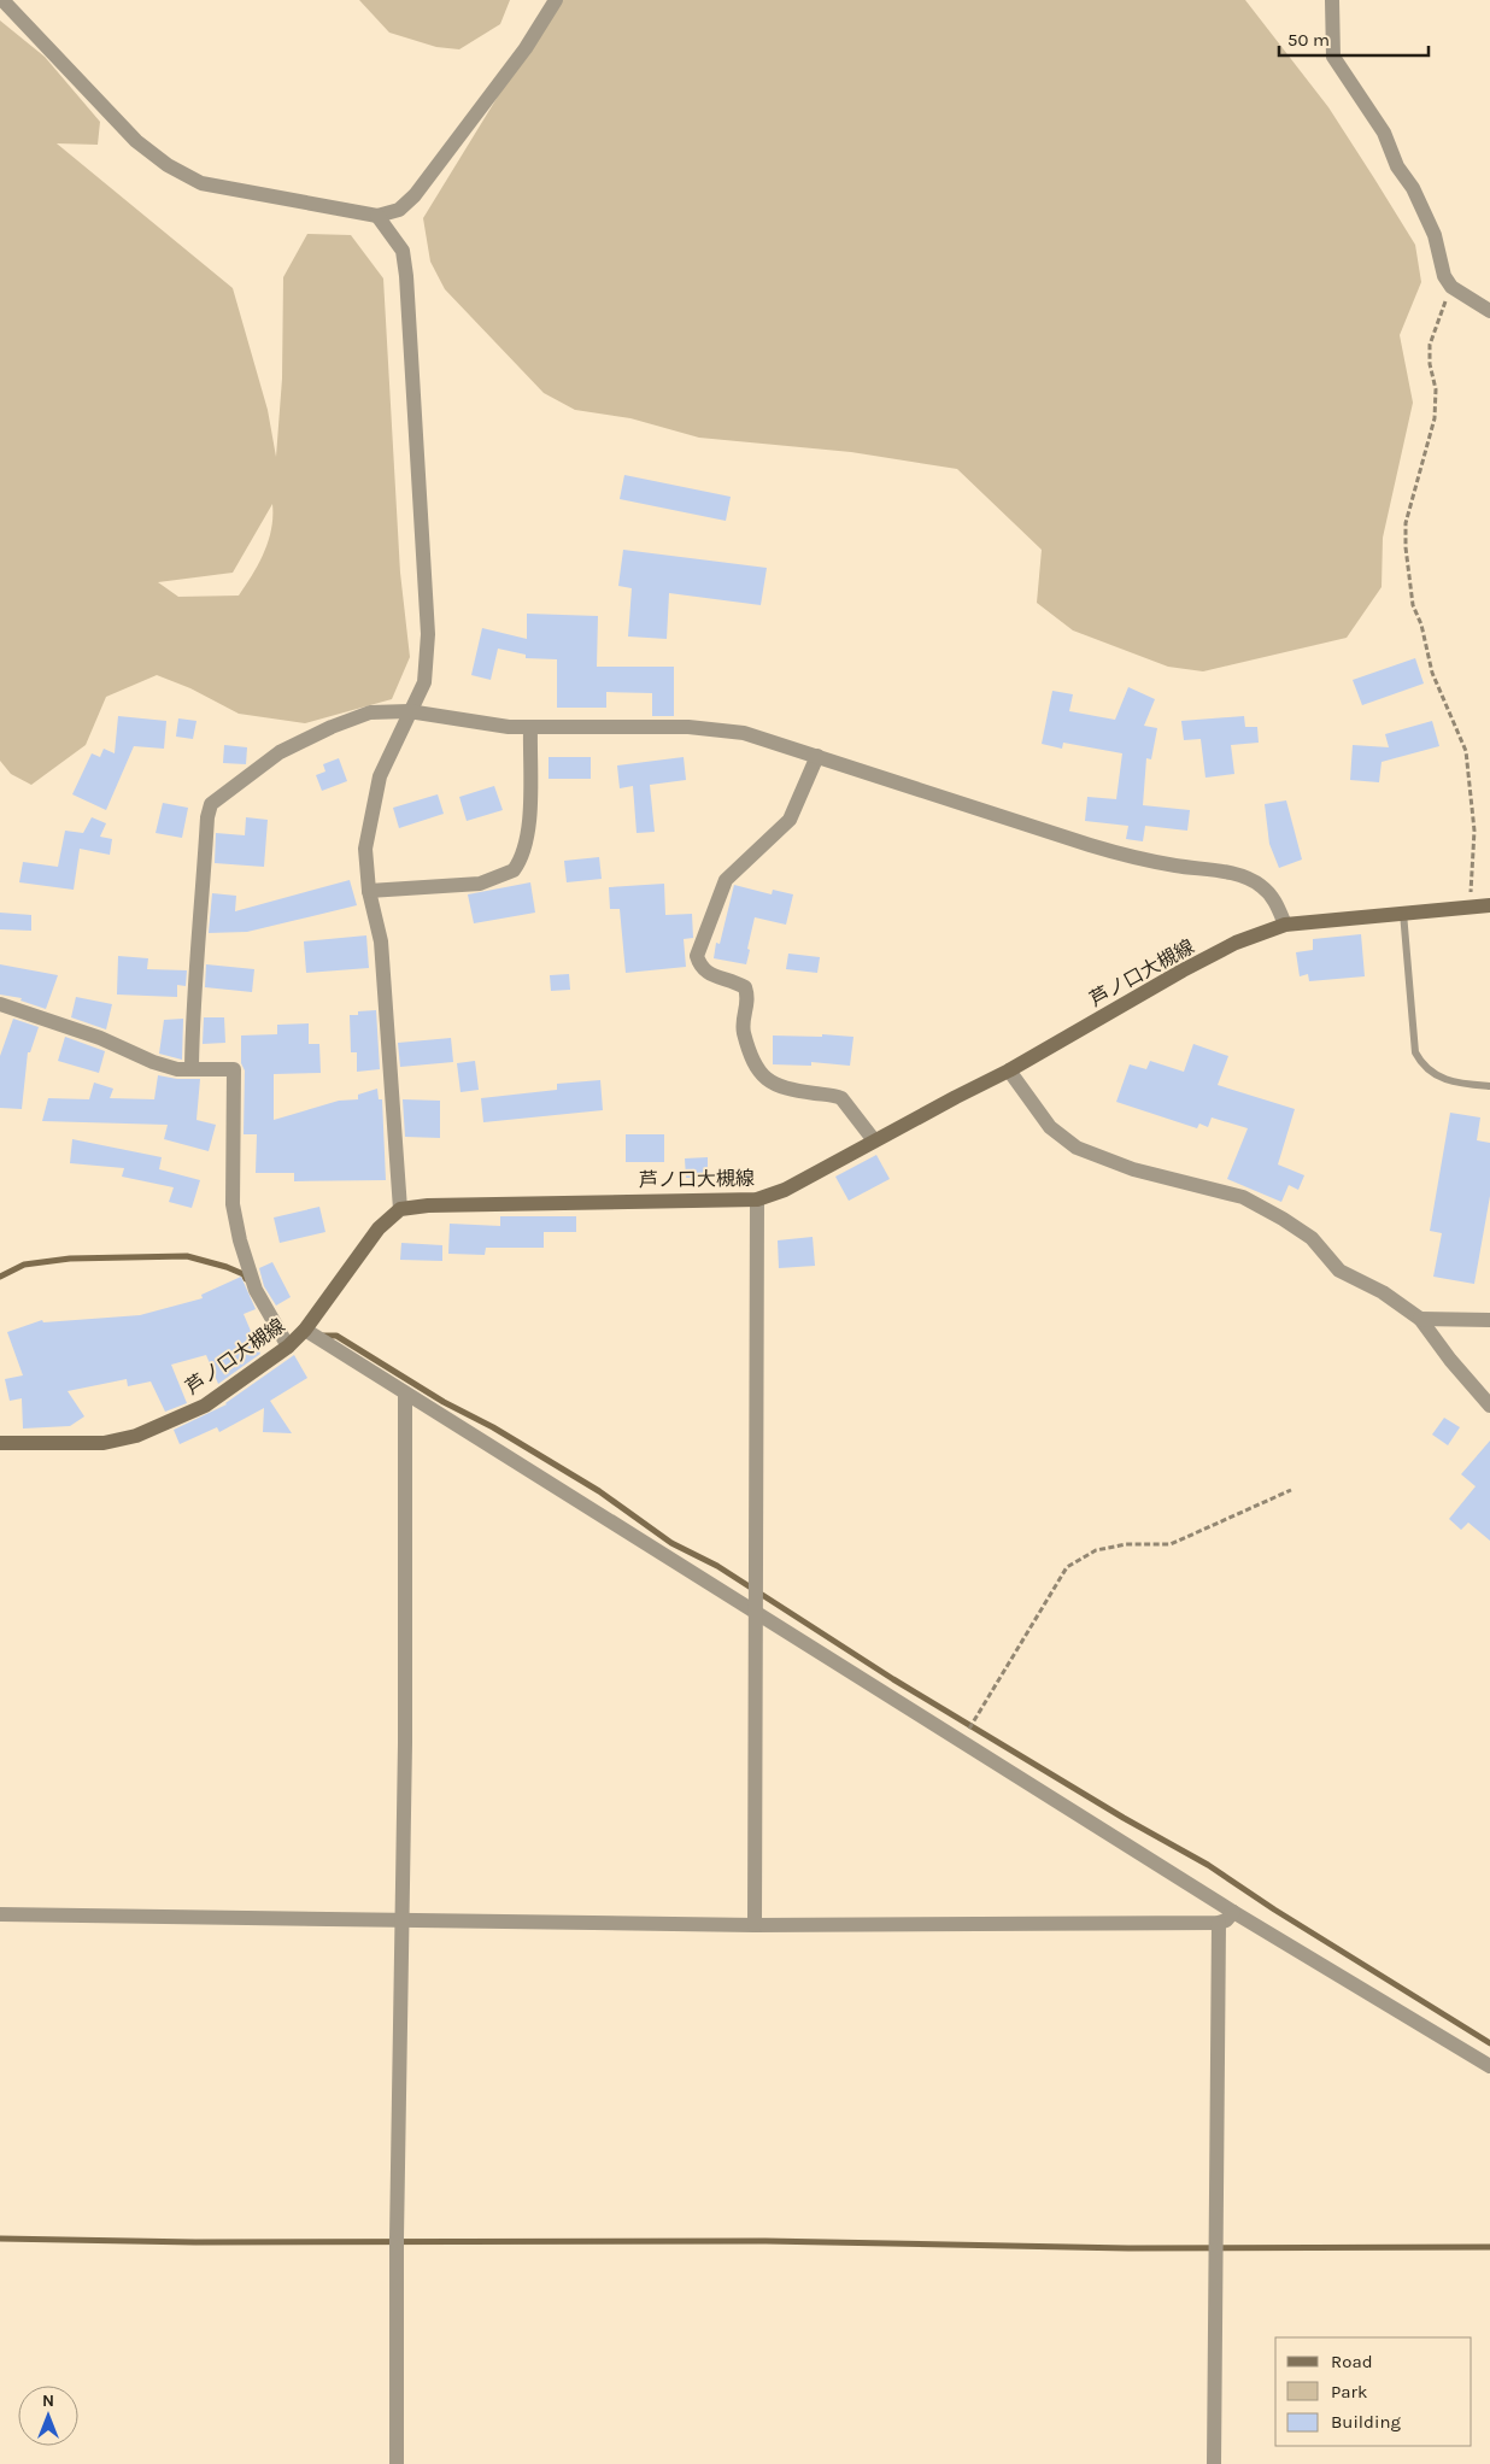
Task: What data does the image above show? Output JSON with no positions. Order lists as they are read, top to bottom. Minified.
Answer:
{"streets":{"main road":["芦ノ口大槻線"]},"legend":["Road","Park","Building"],"scale_bar":"50 m","north":"top"}
